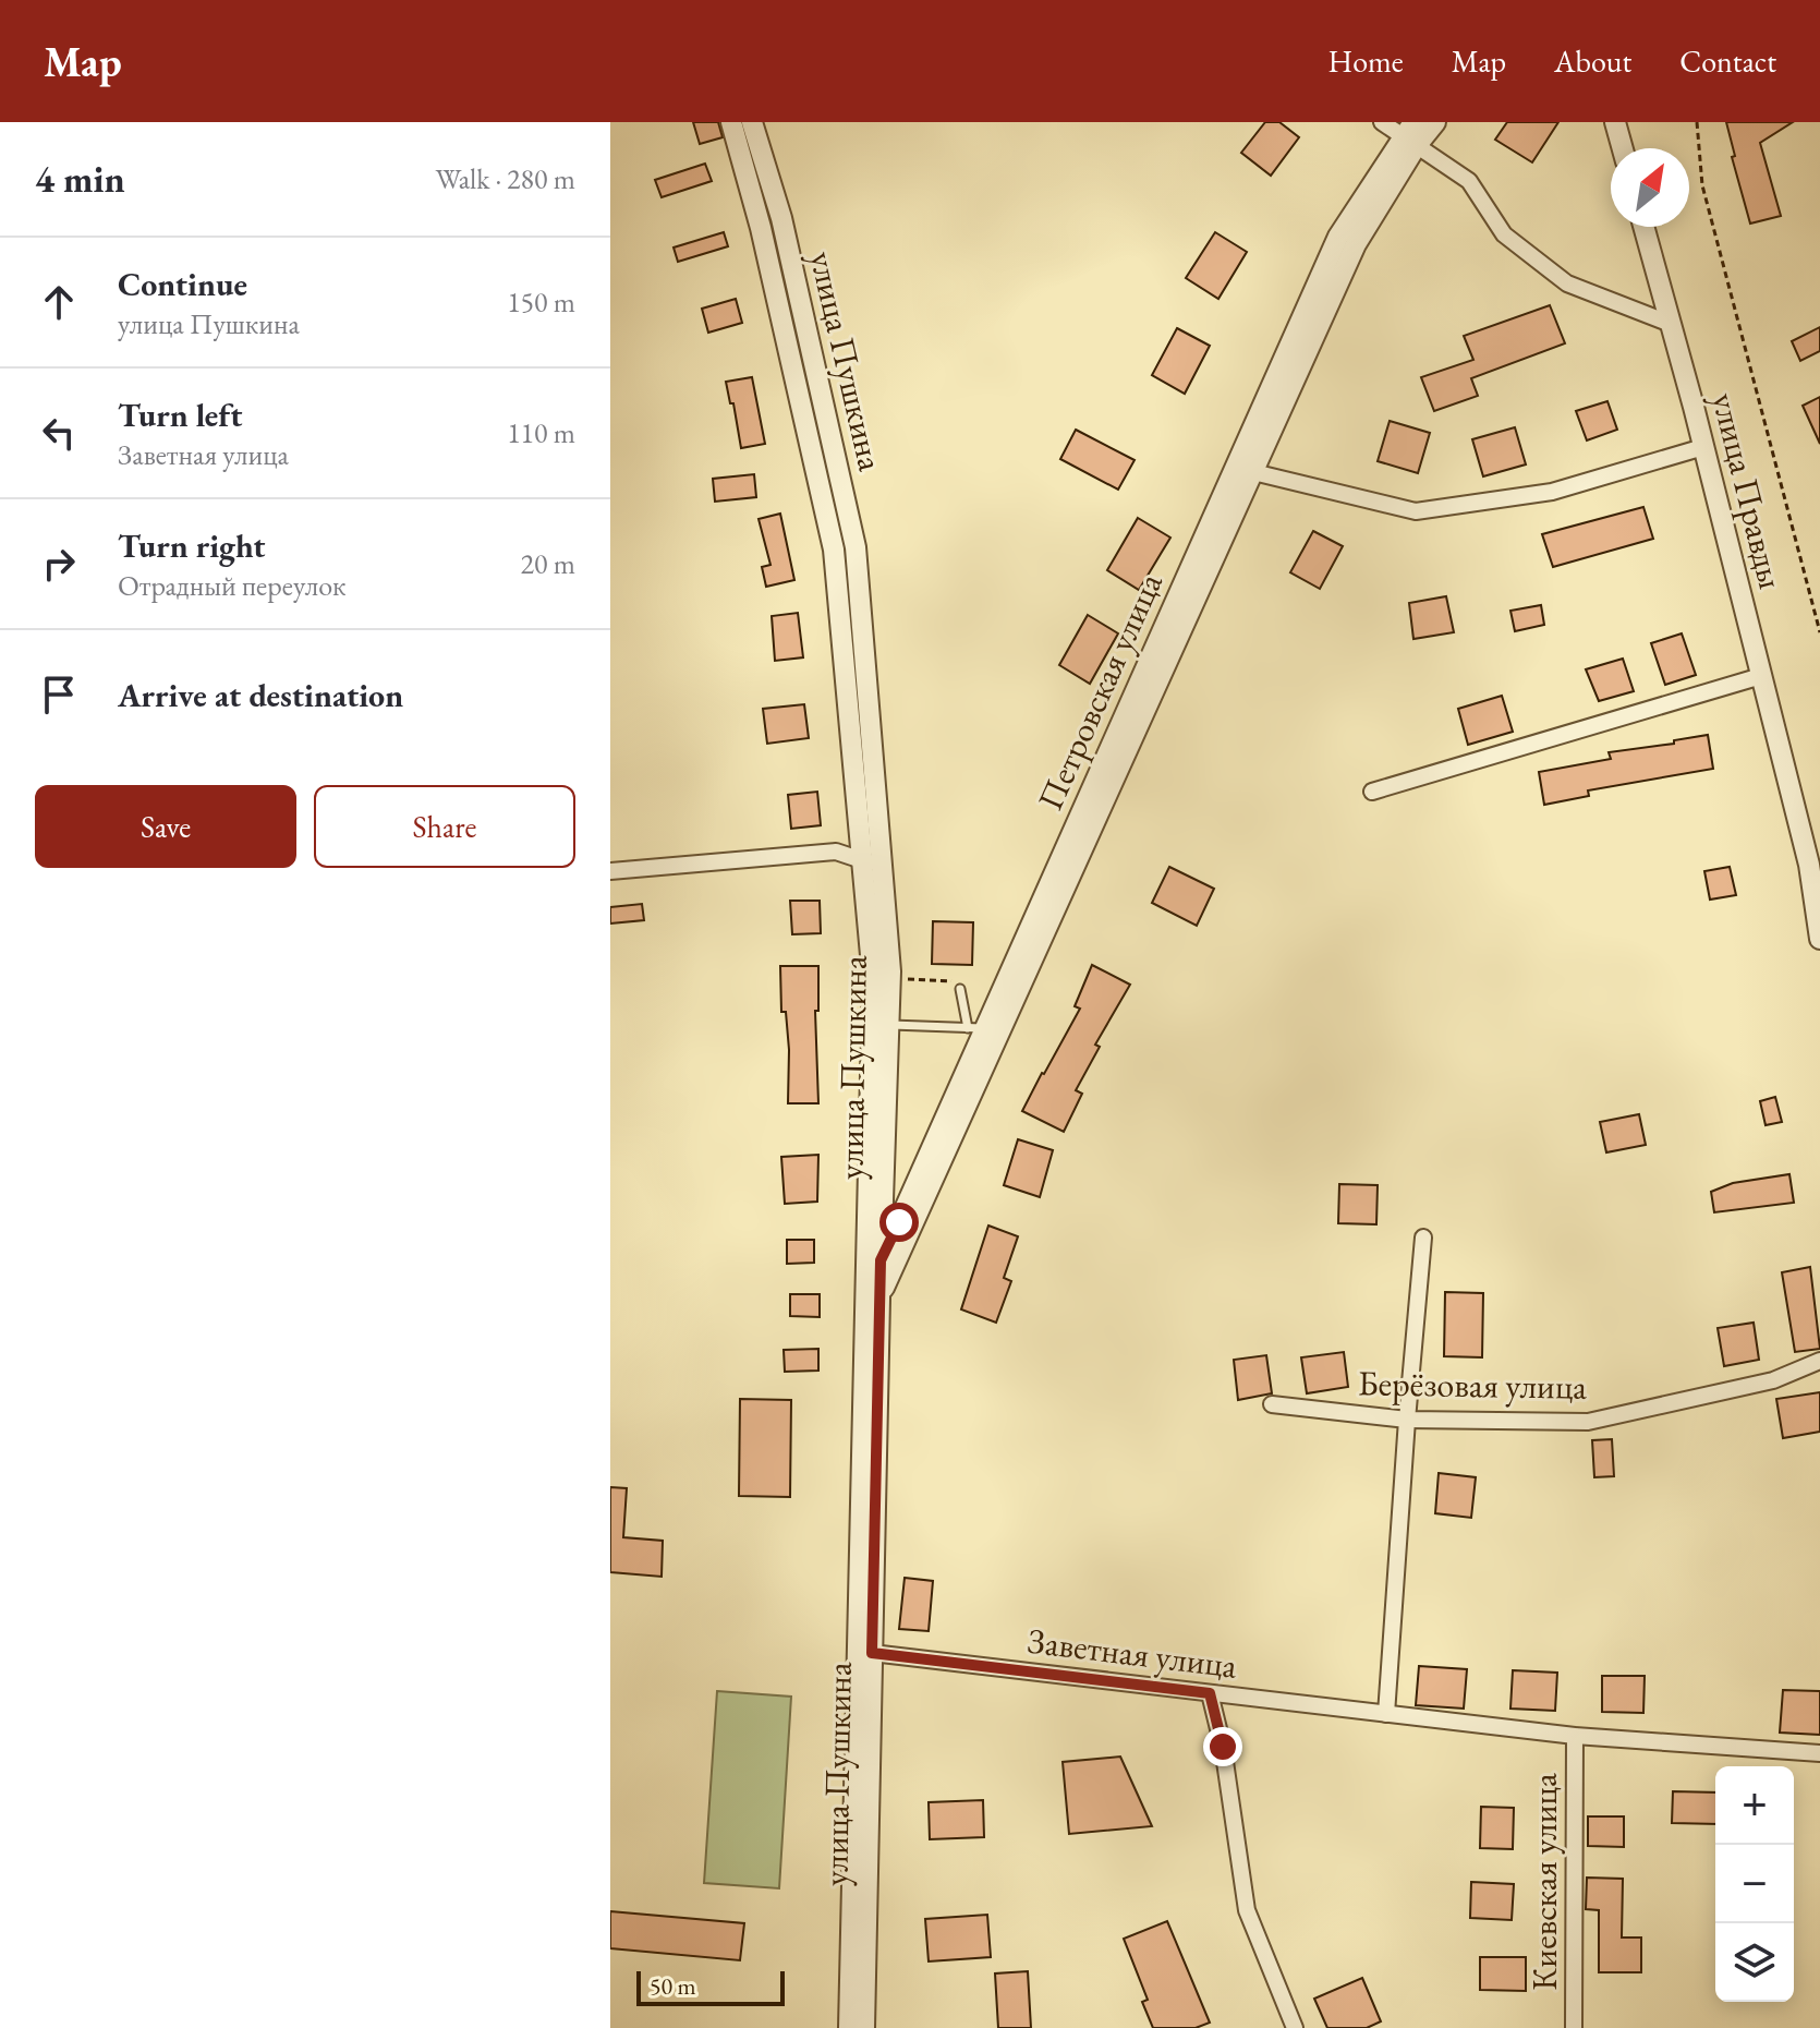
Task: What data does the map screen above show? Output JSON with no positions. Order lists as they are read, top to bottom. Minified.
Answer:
{"streets":{"street":["улица Пушкина","улица Правды","Петровская улица","Берёзовая улица","Заветная улица","Киевская улица"]},"crossings":[["улица Пушкина","Петровская улица"],["улица Пушкина","Заветная улица"],["Заветная улица","Киевская улица"]],"scale_bar":"50 m","north":"top right","page":{"header":"Map","nav":["Home","Map","About","Contact"],"heading":["4 min","Walk · 280 m"],"list":[["Continue","улица Пушкина","150 m"],["Turn left","Заветная улица","110 m"],["Turn right","Отрадный переулок","20 m"],"Arrive at destination"],"buttons":["Save","Share"],"map_buttons":["+","−"],"scale":"50 m"}}
